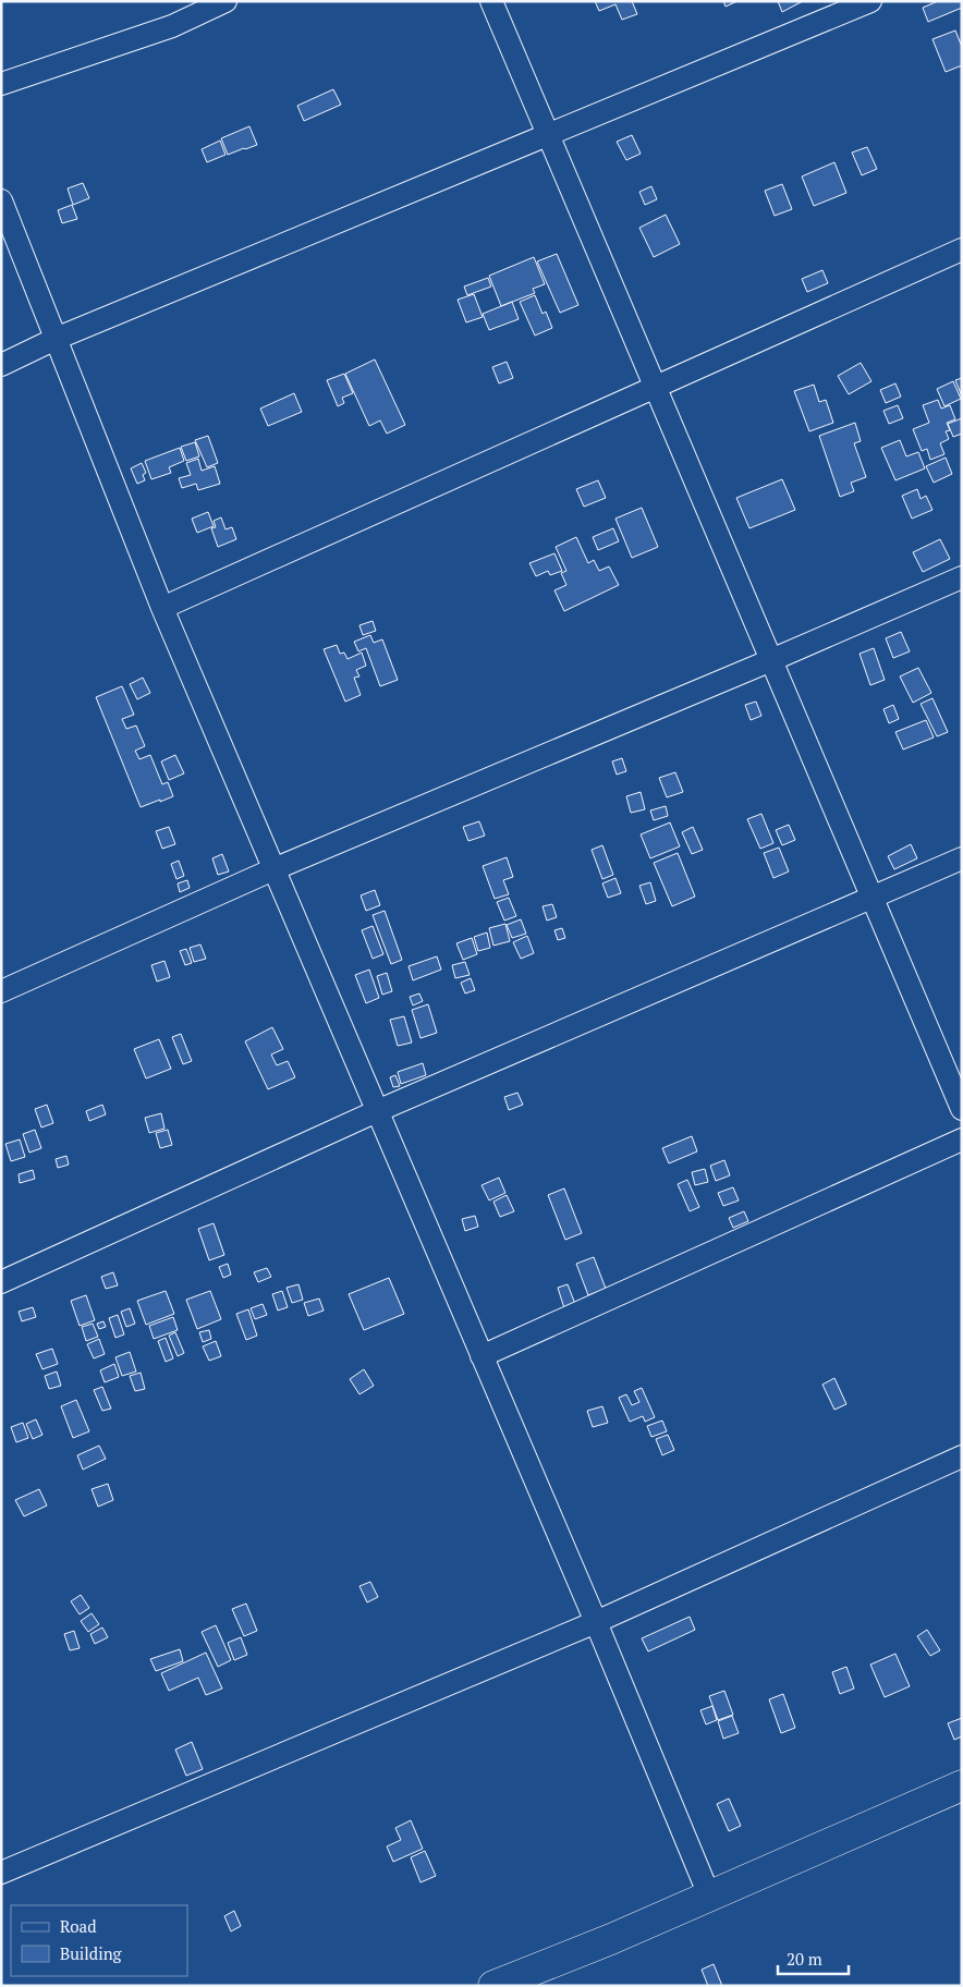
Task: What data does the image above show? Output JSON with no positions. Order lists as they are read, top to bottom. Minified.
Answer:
{"legend":["Road","Building"],"scale_bar":"20 m"}
